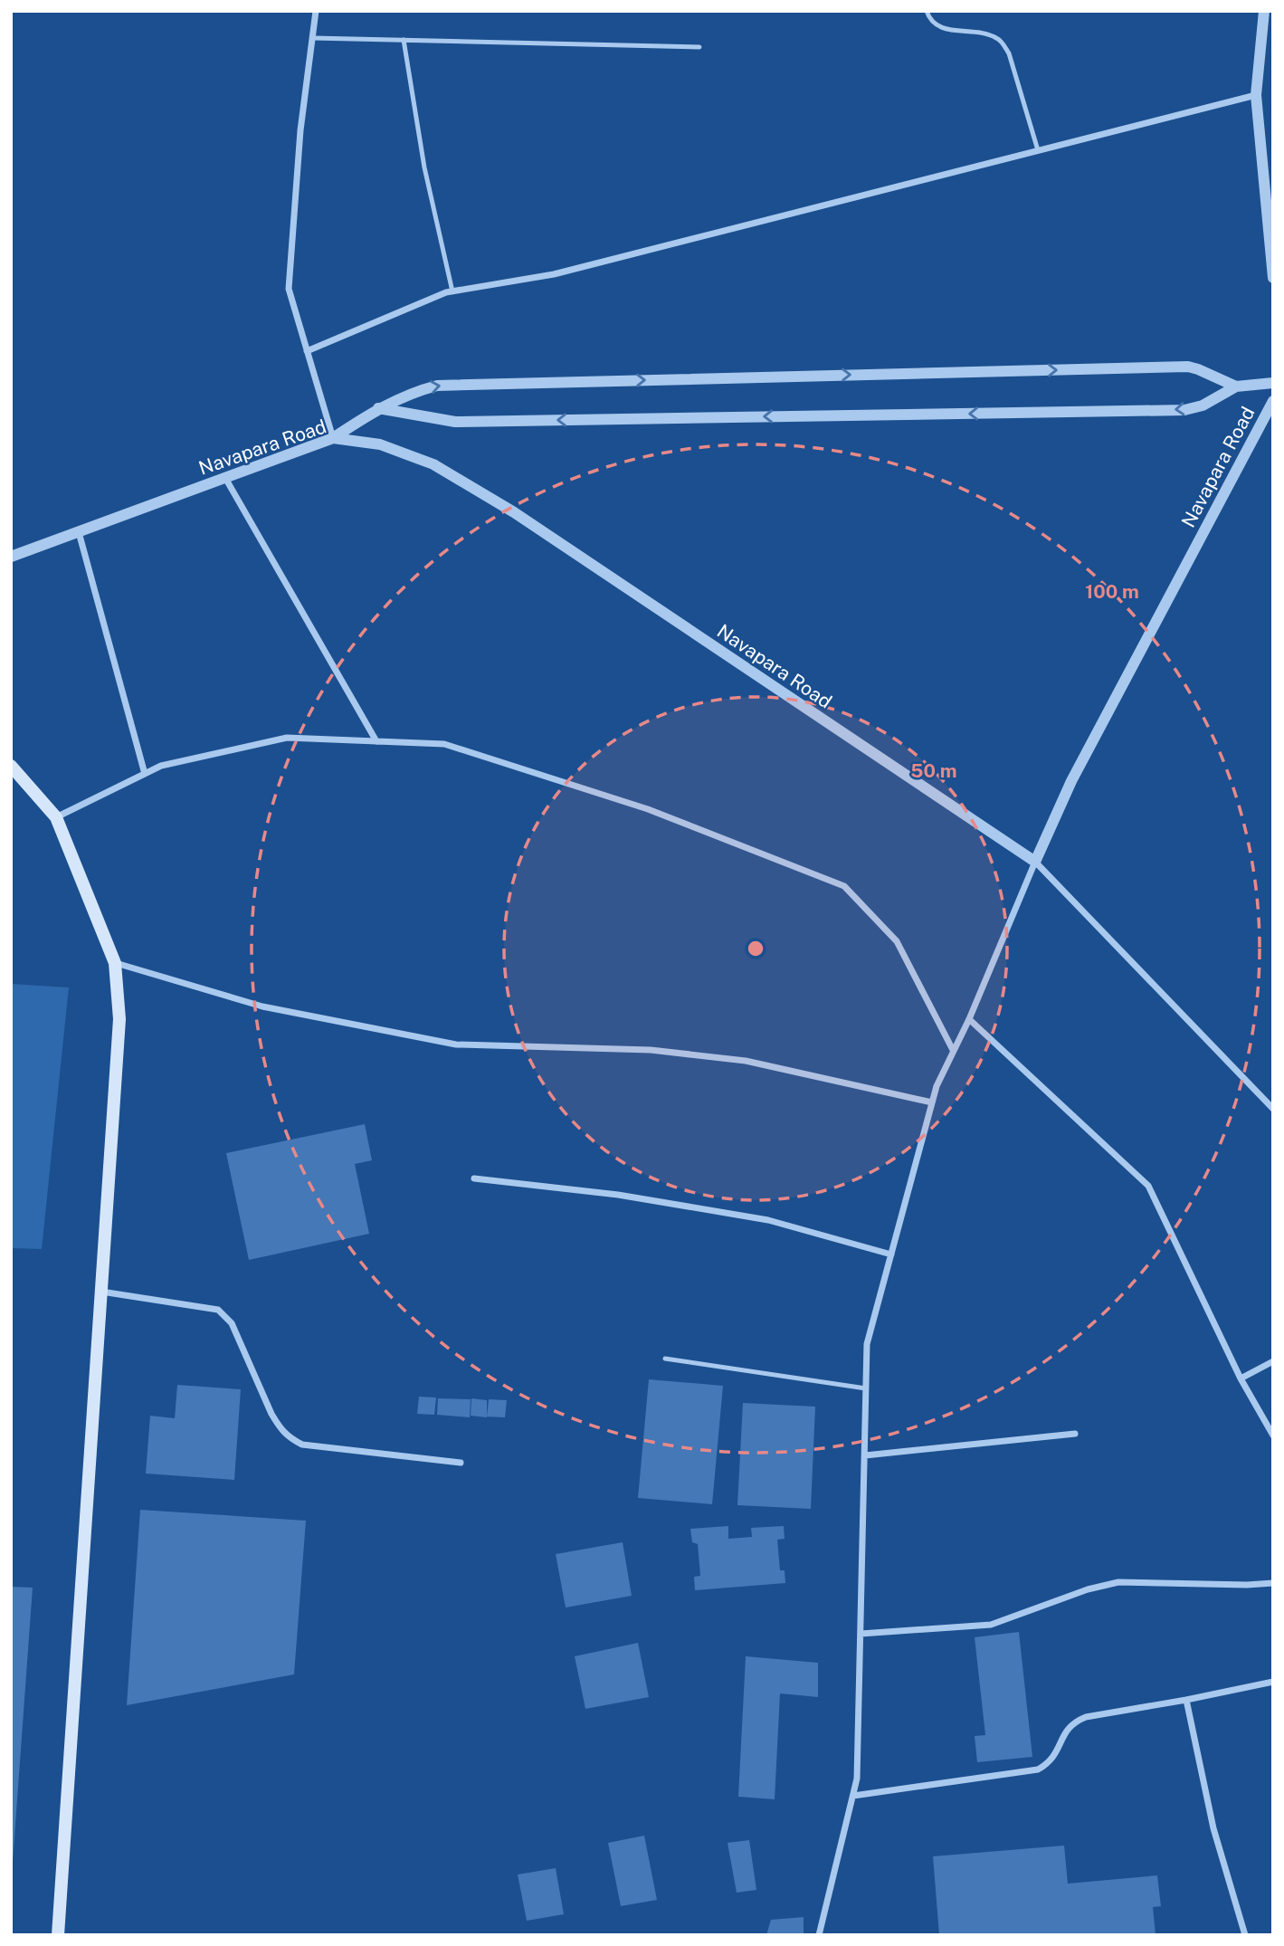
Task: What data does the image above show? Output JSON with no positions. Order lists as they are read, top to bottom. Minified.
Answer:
{"streets":{"street":["Navapara Road"]},"rings":["100 m","50 m"]}
